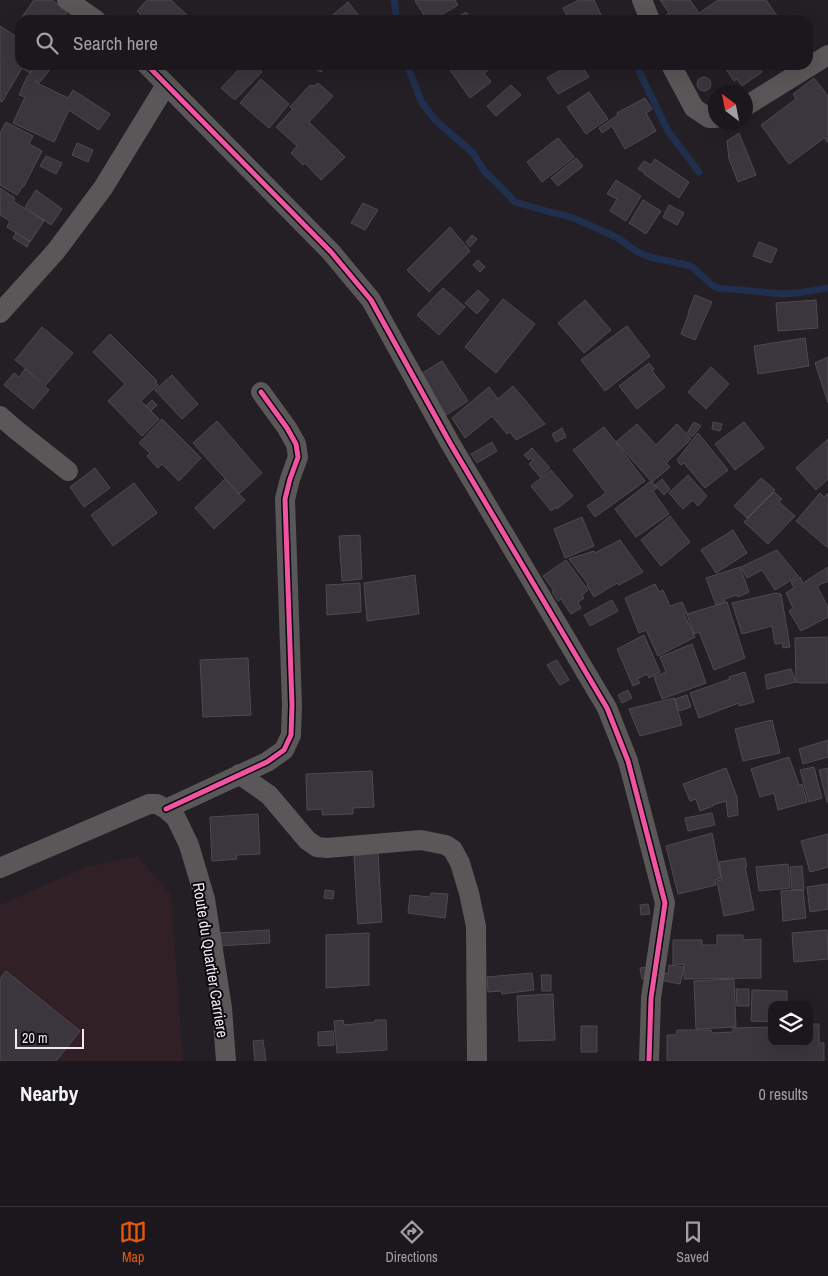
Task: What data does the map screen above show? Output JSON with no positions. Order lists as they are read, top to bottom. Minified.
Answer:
{"streets":{"street":["Route du Quartier Carriere"]},"scale_bar":"20 m","north":"top left","page":{"search":"Search here","scale":"20 m","heading":["Nearby","0 results"],"nav":["Map","Directions","Saved"]}}
